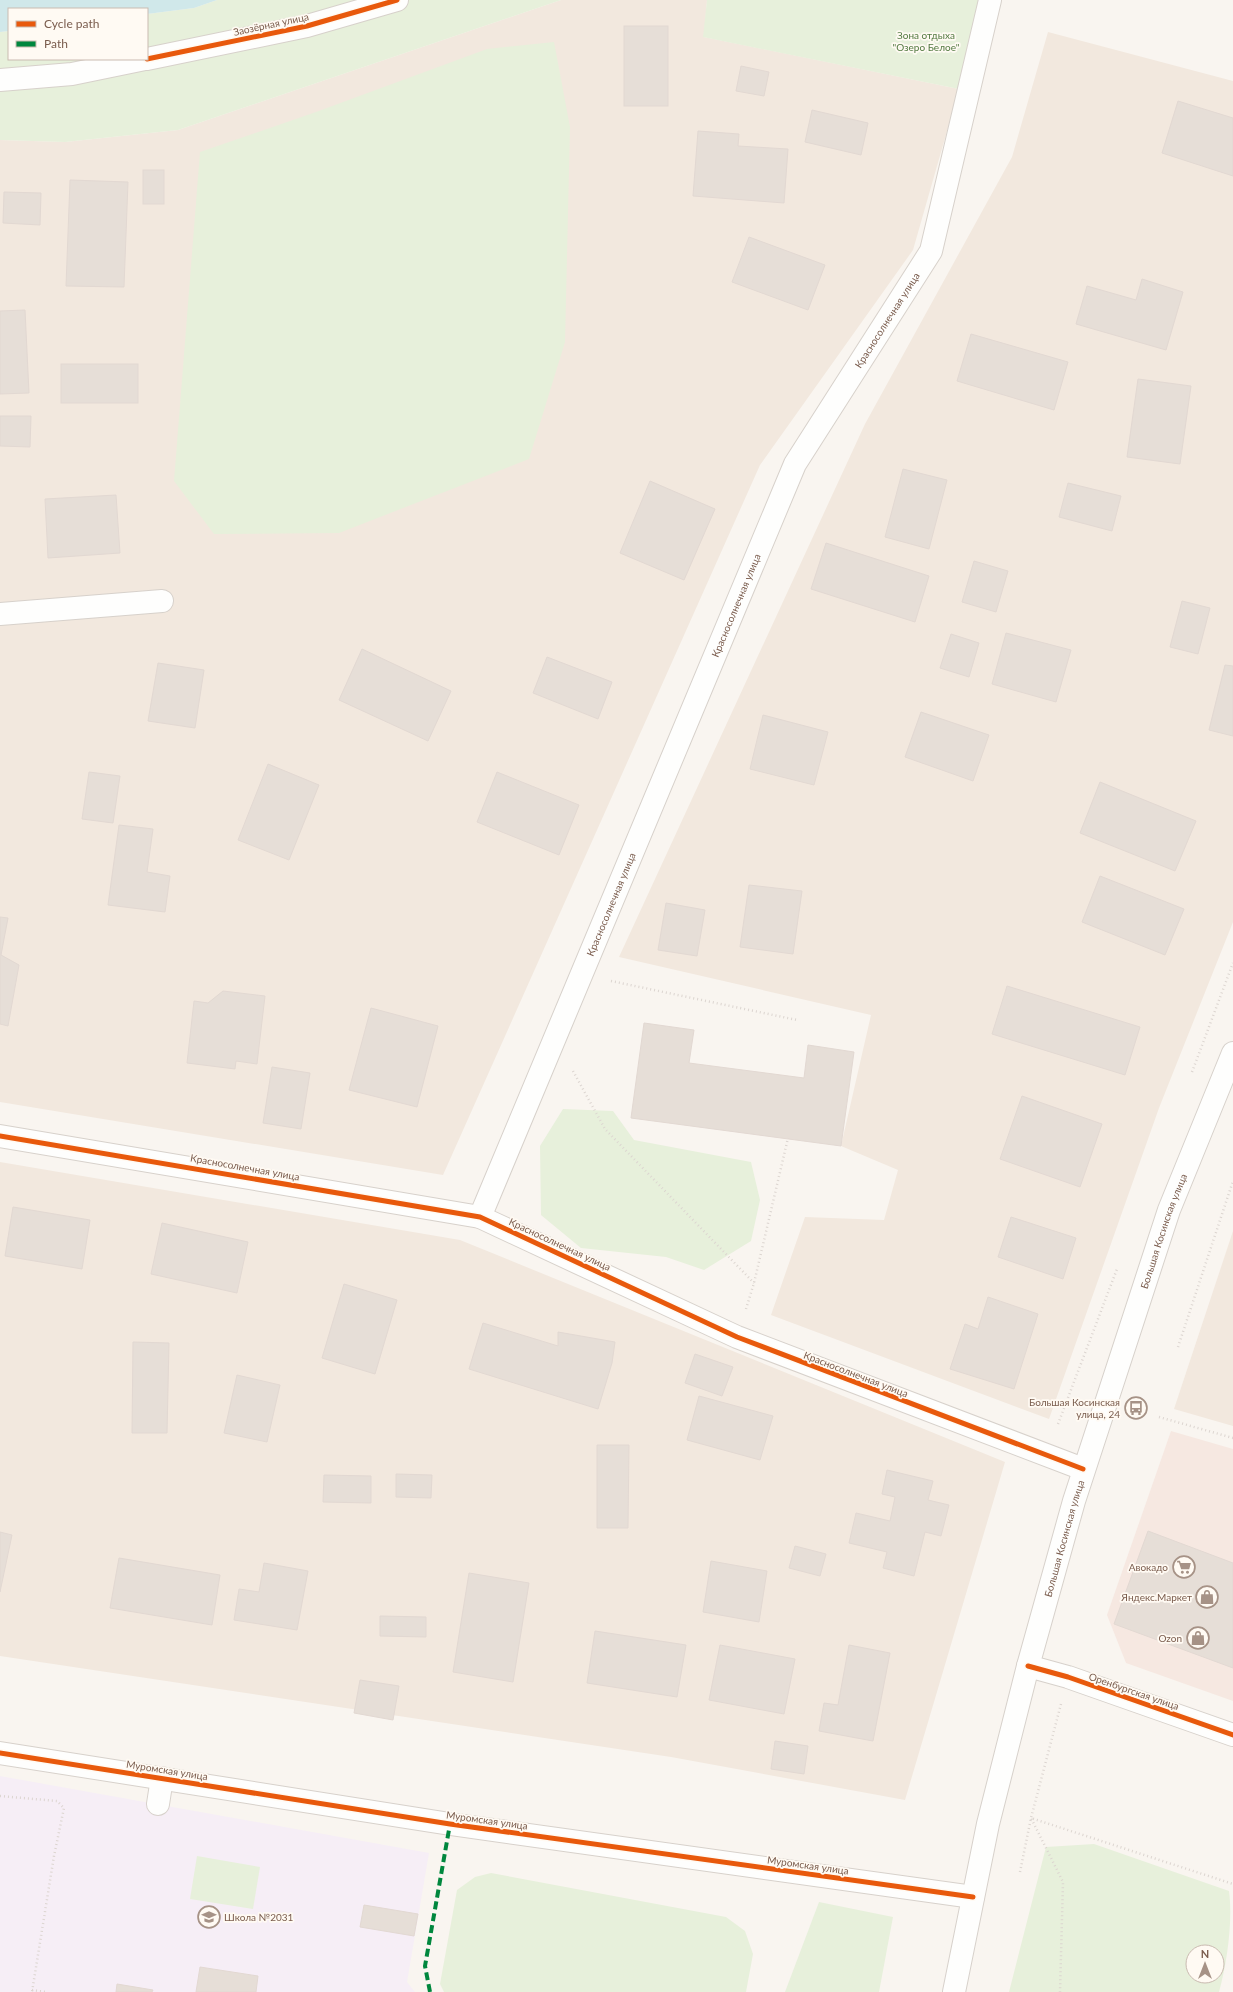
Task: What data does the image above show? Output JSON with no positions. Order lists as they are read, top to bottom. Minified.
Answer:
{"streets":{"street":["Заозёрная улица","Красносолнечная улица","Большая Косинская улица","Оренбургская улица","Муромская улица"]},"crossings":[["Красносолнечная улица","Большая Косинская улица"],["Большая Косинская улица","Оренбургская улица"],["Большая Косинская улица","Муромская улица"]],"parks":["Зона отдыха \"Озеро Белое\""],"places":{"bus stop":["Большая Косинская улица, 24"],"supermarket":["Авокадо"],"shop":["Яндекс.Маркет","Ozon"],"school or university":["Школа №2031"]},"legend":["Cycle path","Path"],"north":"top"}
